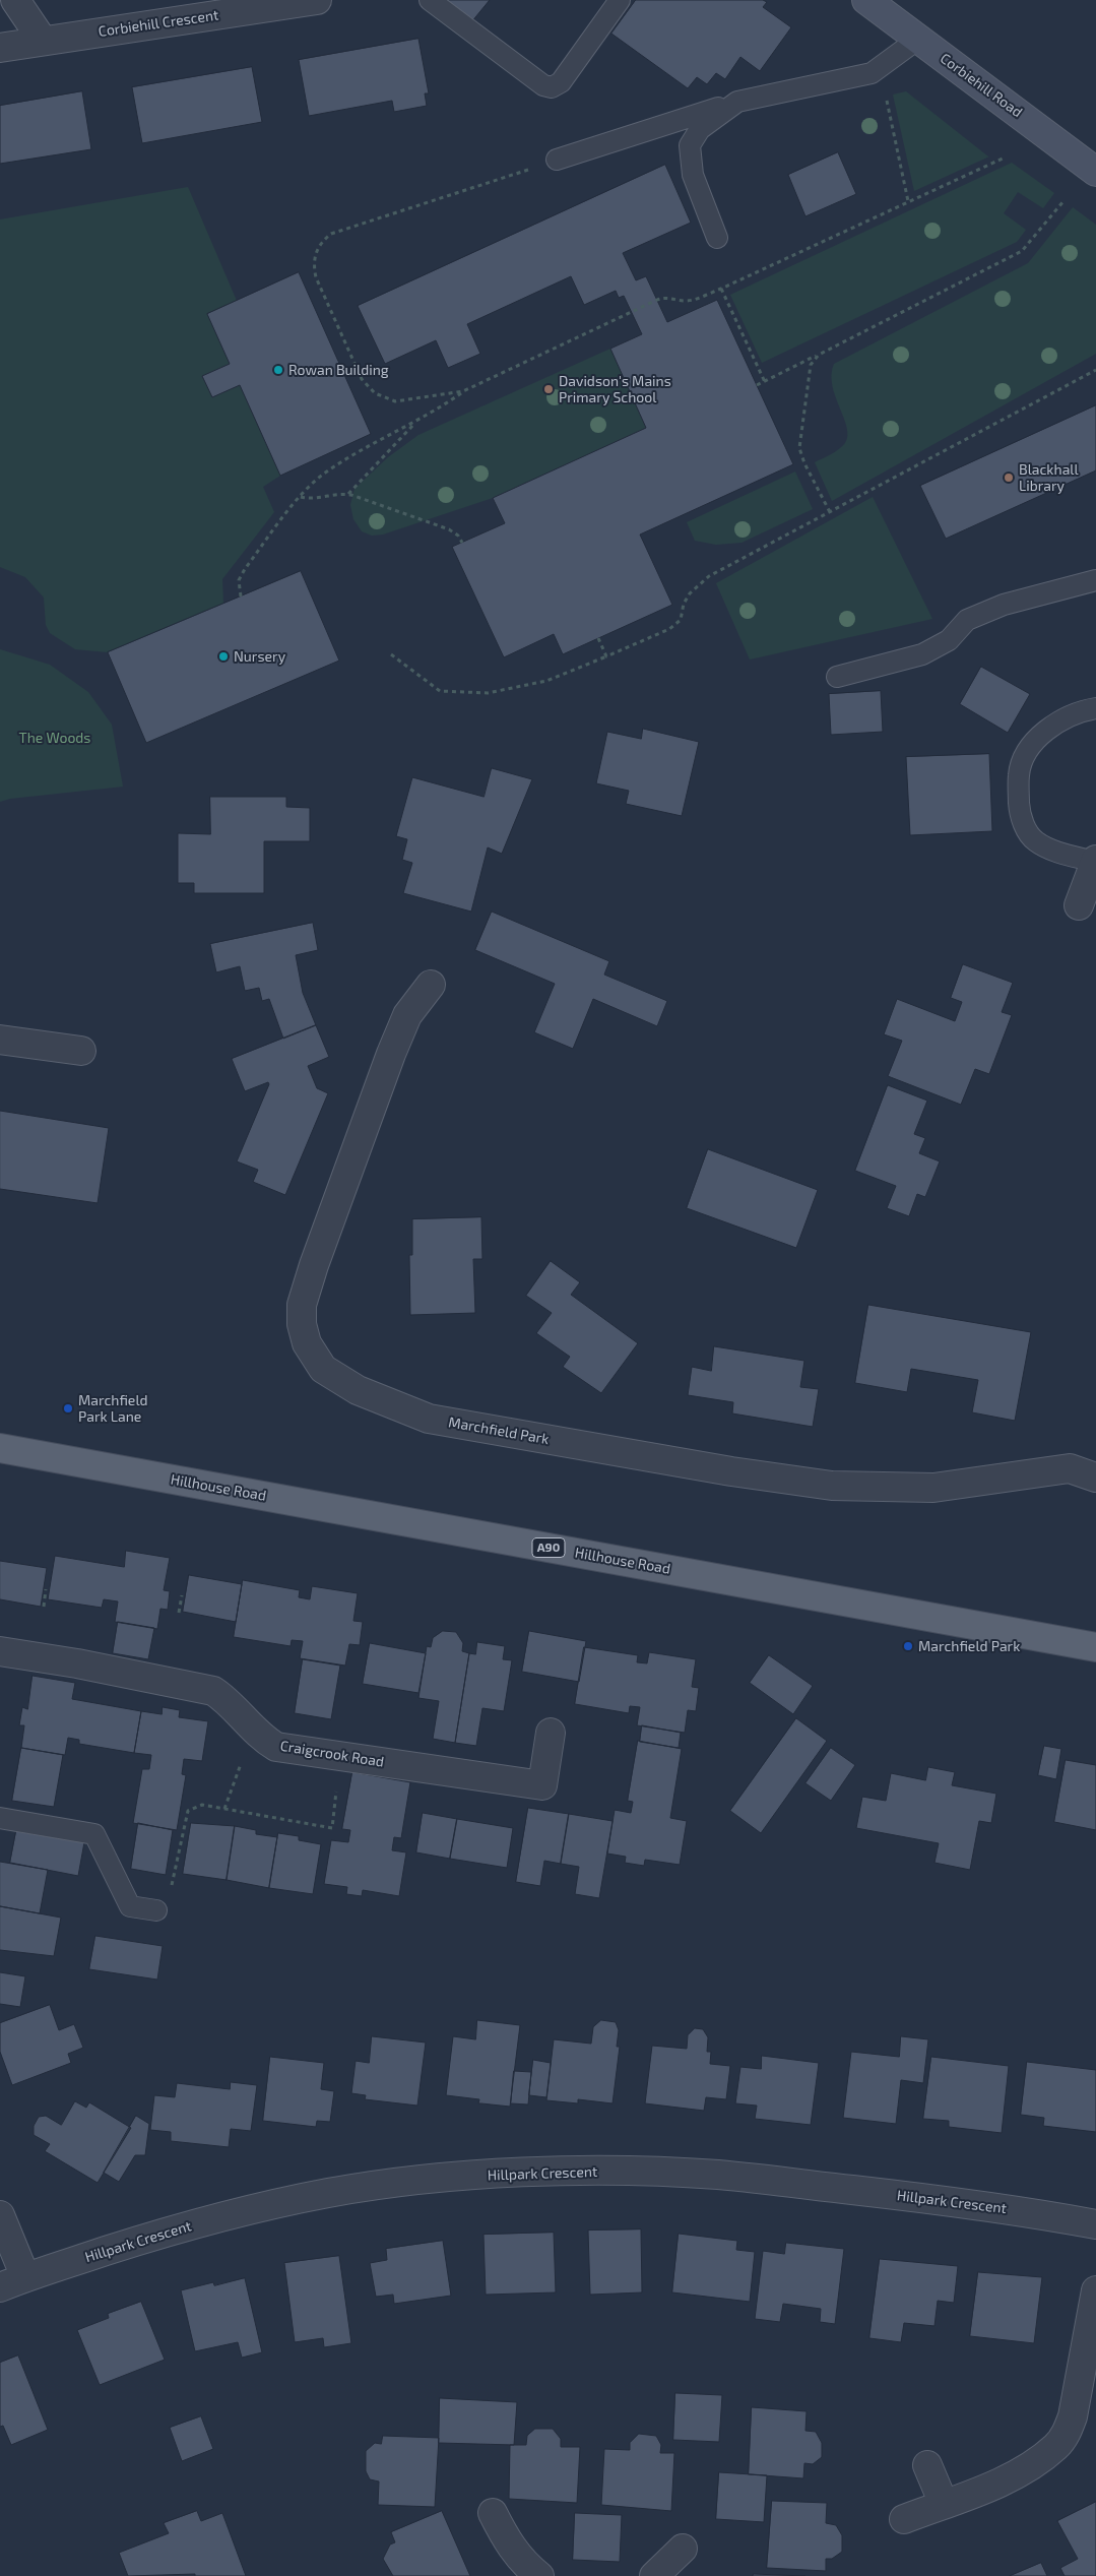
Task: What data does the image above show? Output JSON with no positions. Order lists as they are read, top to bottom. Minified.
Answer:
{"streets":{"main road":["Hillhouse Road","A90"],"street":["Corbiehill Crescent","Corbiehill Road","Marchfield Park","Craigcrook Road","Hillpark Crescent"]},"parks":["The Woods"],"places":["Rowan Building","Davidson's Mains Primary School","Blackhall Library","Nursery","Marchfield Park Lane","Marchfield Park"]}
